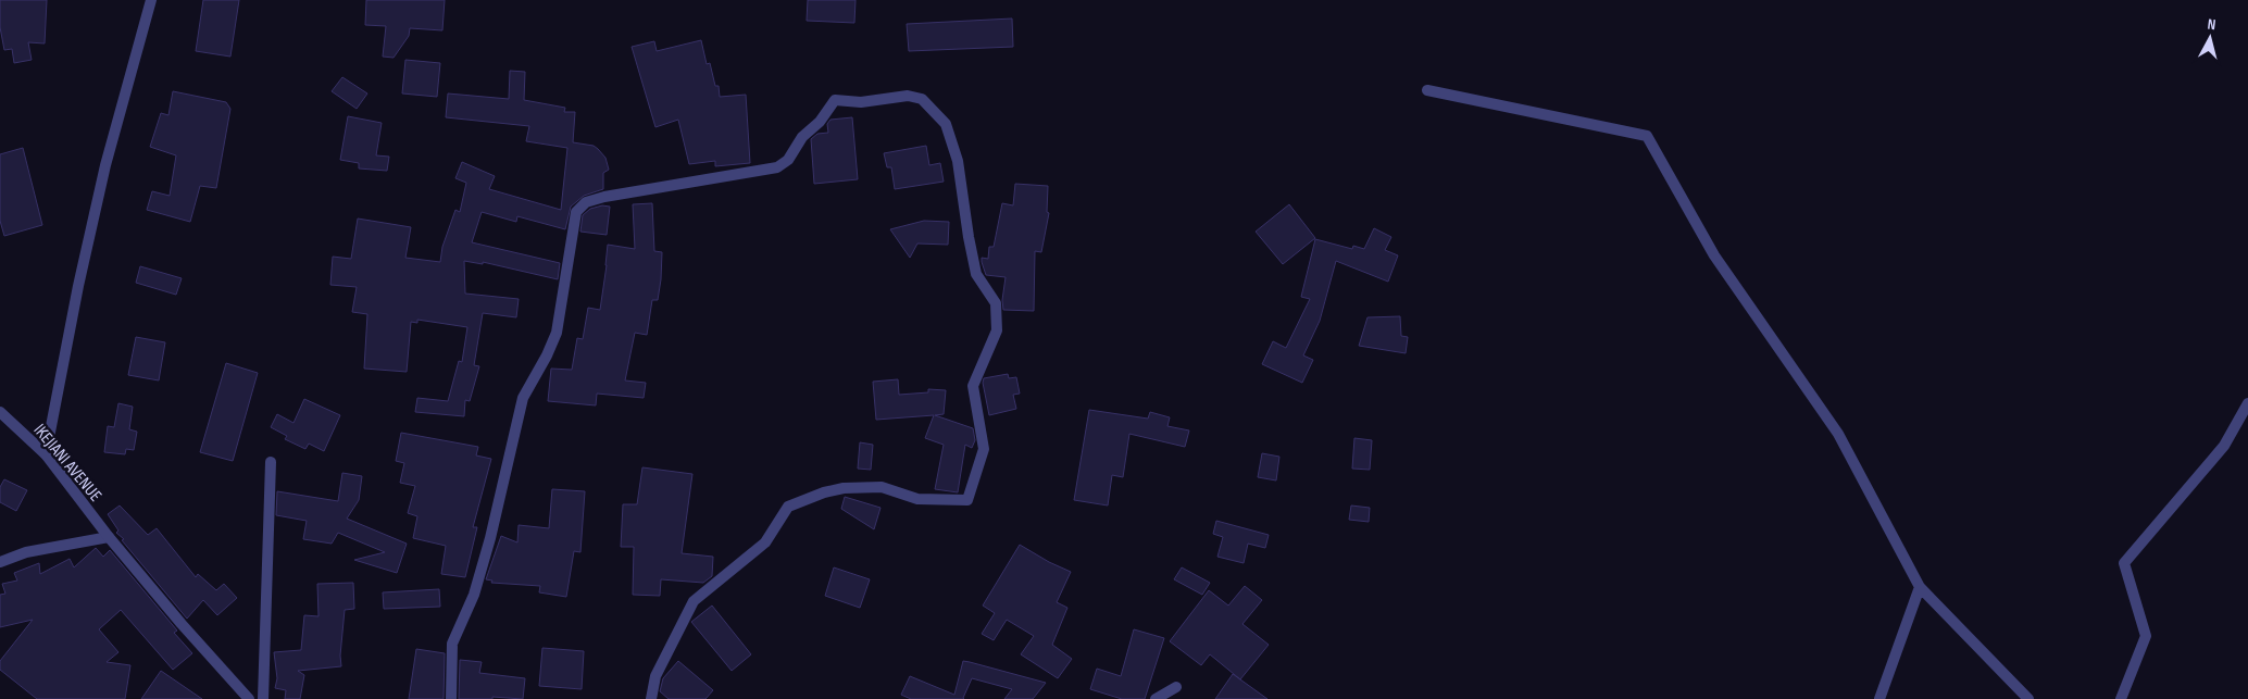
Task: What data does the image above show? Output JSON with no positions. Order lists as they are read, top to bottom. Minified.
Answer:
{"streets":{"street":["IKEJIANI AVENUE"]},"north":"top"}
